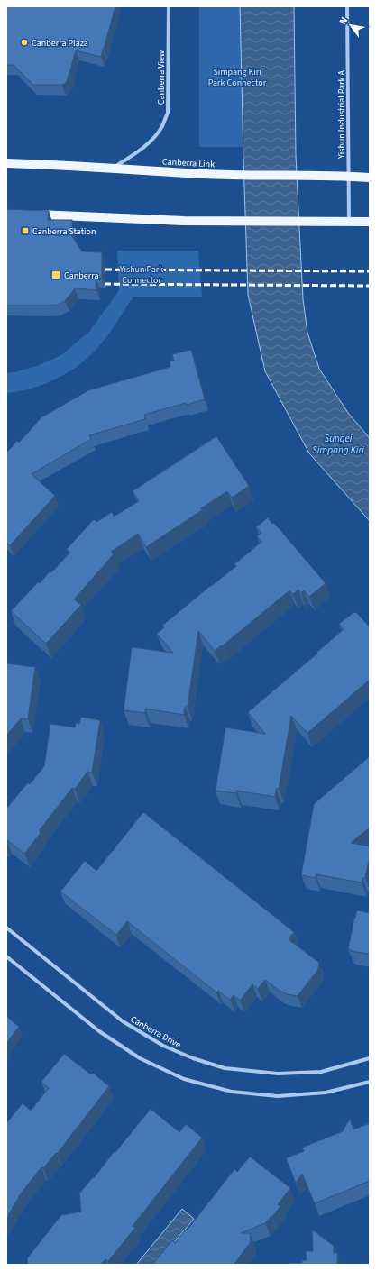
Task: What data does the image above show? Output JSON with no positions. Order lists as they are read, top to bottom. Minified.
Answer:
{"streets":{"main road":["Canberra Link"],"street":["Canberra View","Yishun Industrial Park A","Canberra Drive"]},"crossings":[["Canberra View","Canberra Link"],["Yishun Industrial Park A","Canberra Link"]],"water":["Sungei Simpang Kiri"],"parks":["Simpang Kiri Park Connector","Yishun Park Connector"],"places":{"other":["Canberra Plaza"],"transit":["Canberra Station","Canberra"]},"north":"top left"}
